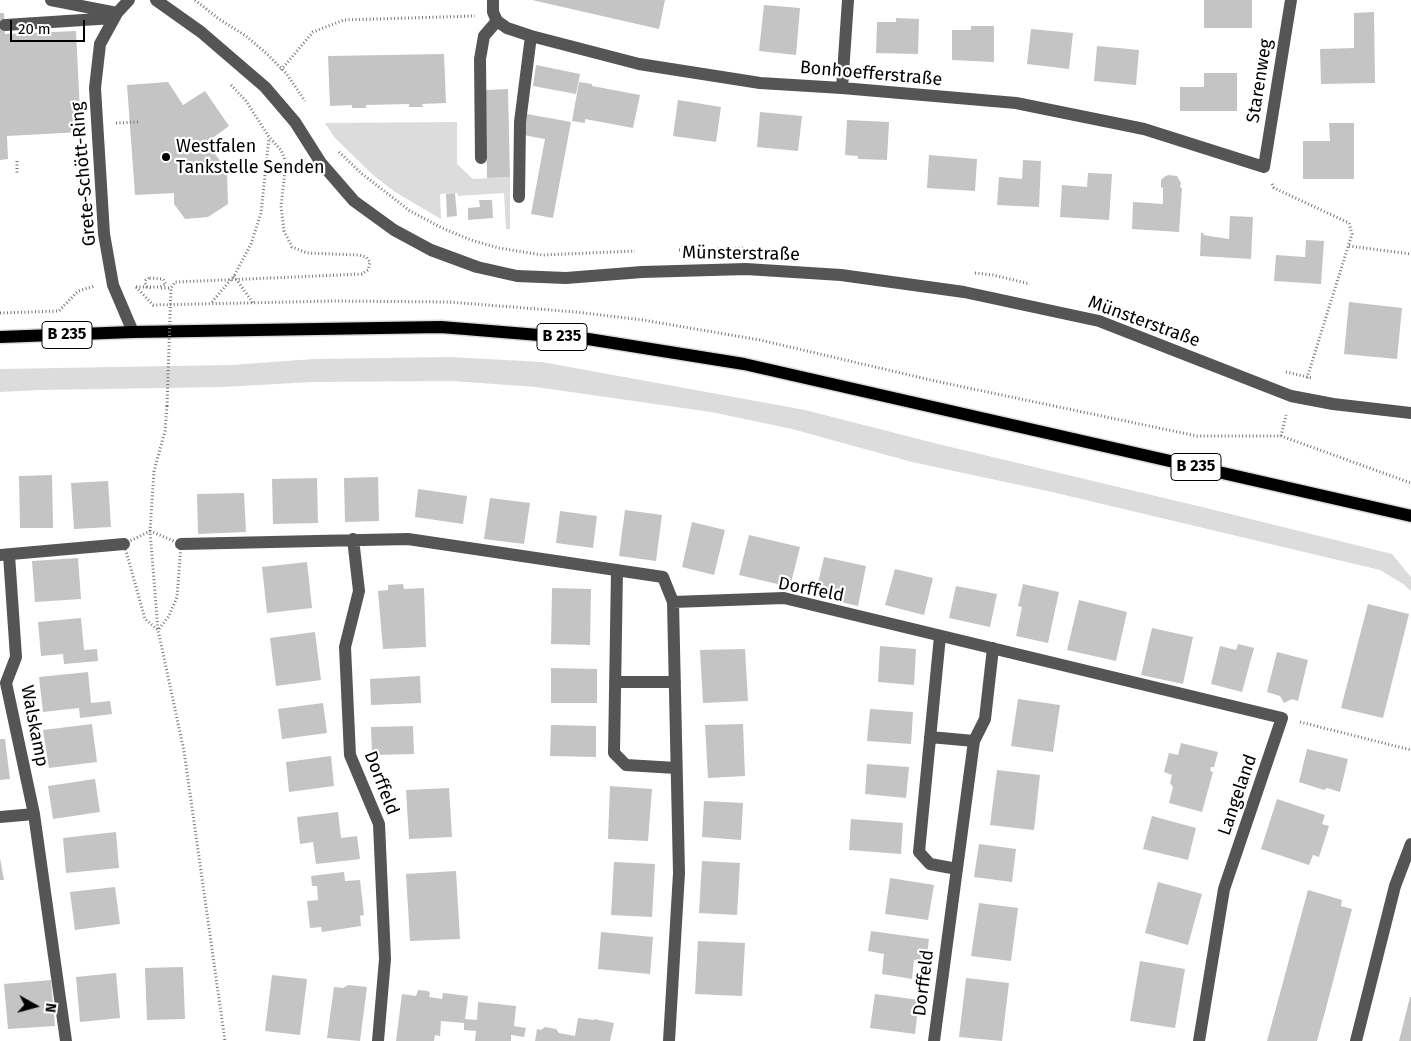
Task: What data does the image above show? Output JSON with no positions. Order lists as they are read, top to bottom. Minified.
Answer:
{"streets":{"main road":["B 235"],"street":["Bonhoefferstraße","Starenweg","Grete-Schött-Ring","Münsterstraße","Dorffeld","Walskamp","Langeland"]},"crossings":[["Bonhoefferstraße","Starenweg"],["Grete-Schött-Ring","B 235"],["Dorffeld","Langeland"]],"places":["Westfalen Tankstelle Senden"],"scale_bar":"20 m","north":"right"}
